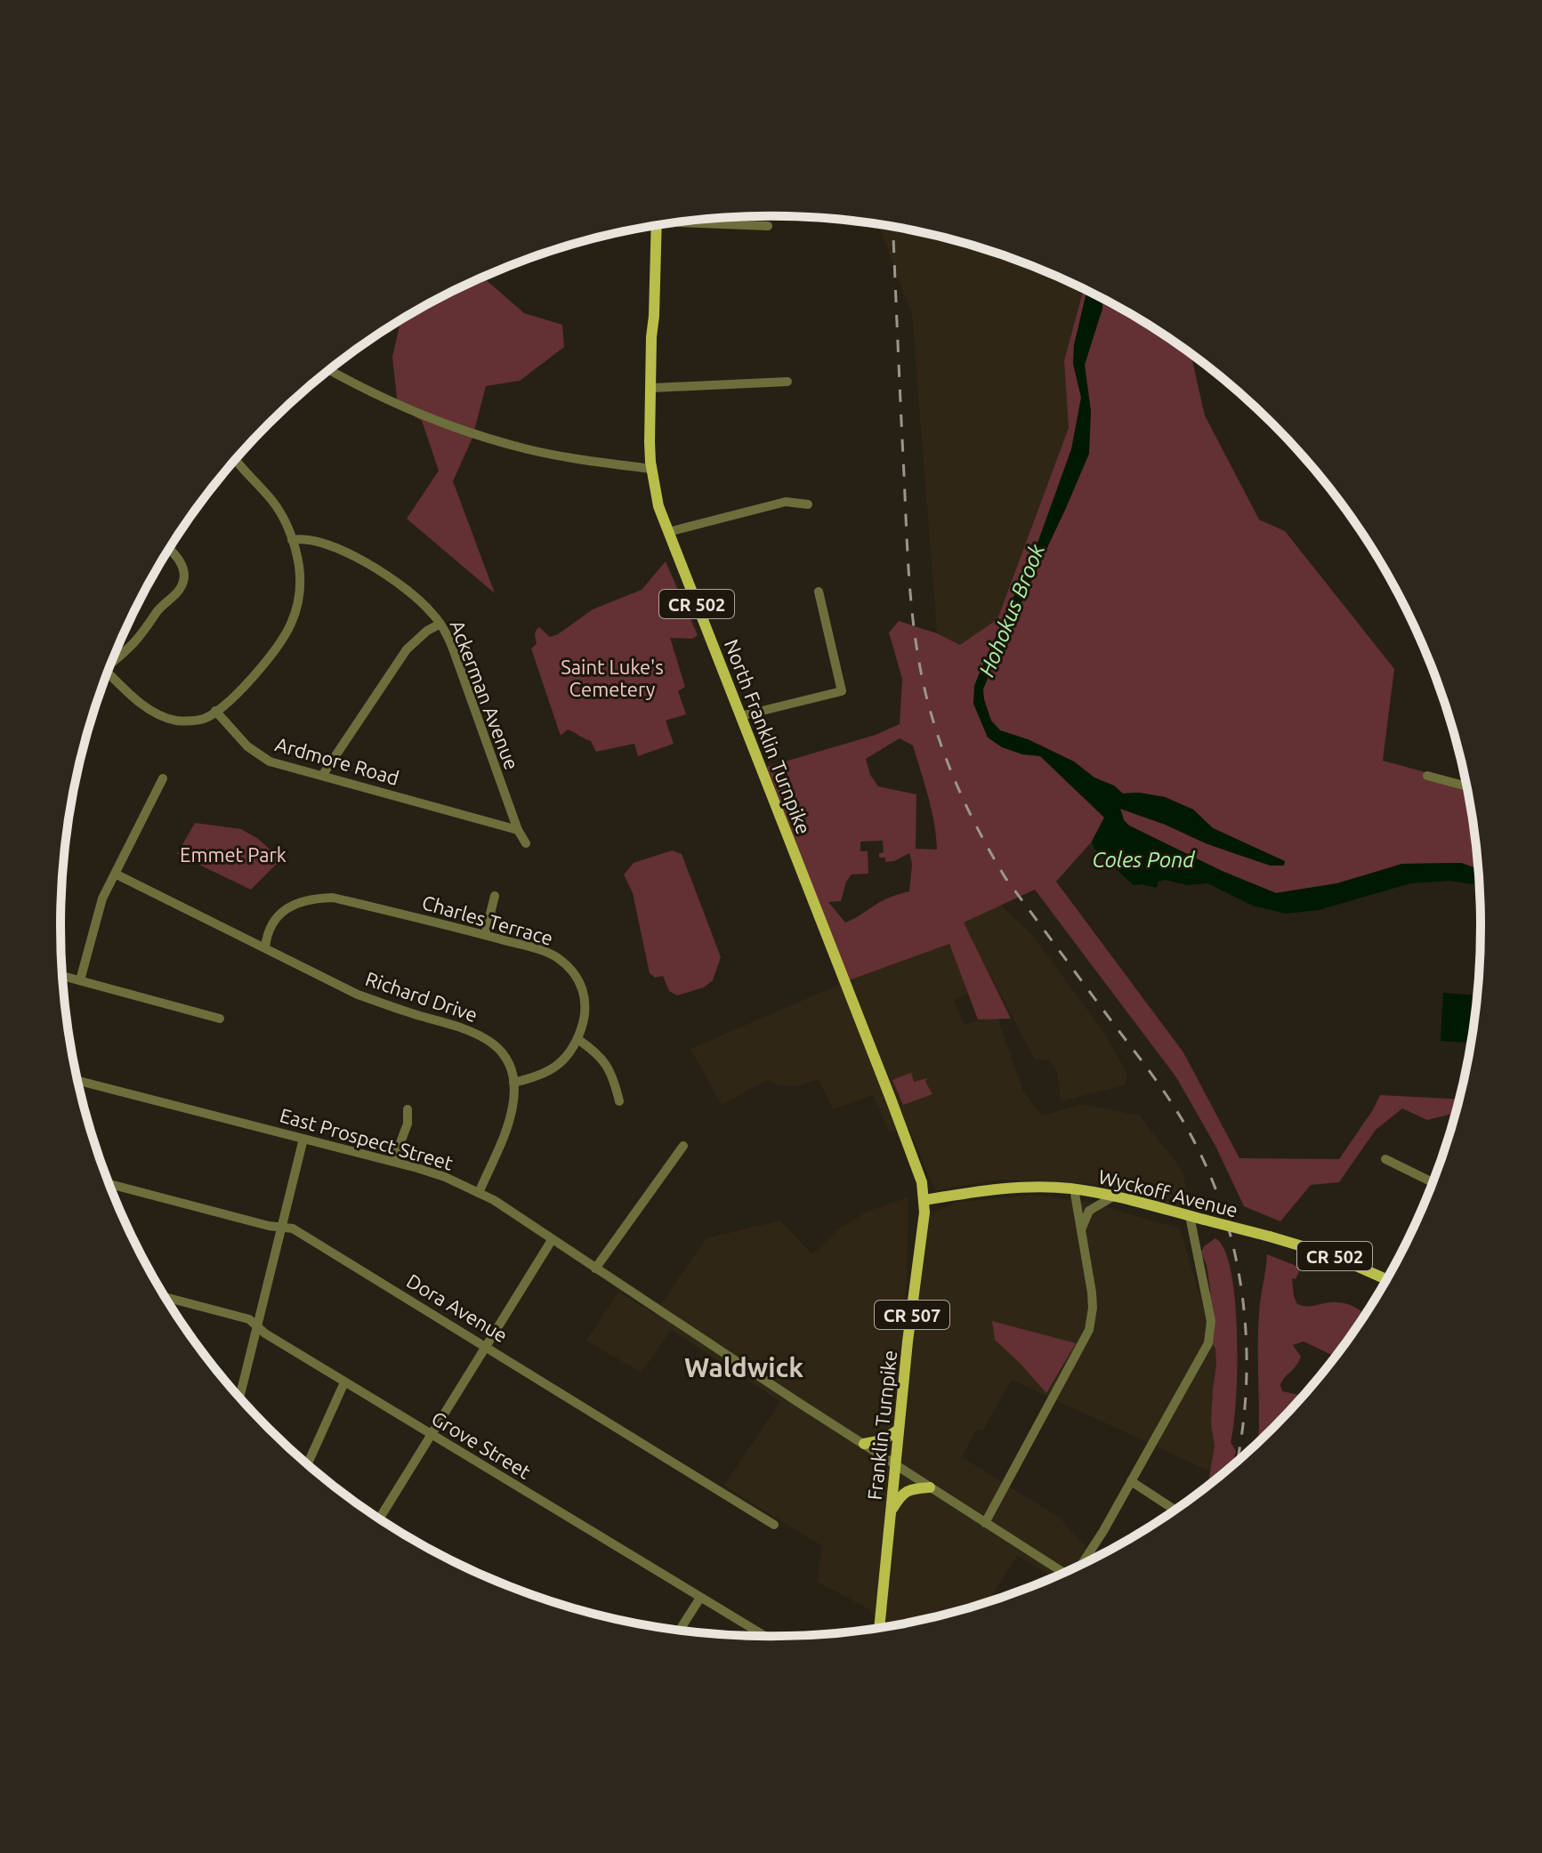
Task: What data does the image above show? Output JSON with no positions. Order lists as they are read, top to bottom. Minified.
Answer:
{"streets":{"main road":["CR 502","North Franklin Turnpike","Wyckoff Avenue","CR 507","Franklin Turnpike"],"street":["Ackerman Avenue","Ardmore Road","Charles Terrace","Richard Drive","East Prospect Street","Dora Avenue","Grove Street"]},"crossings":[["Ackerman Avenue","Ardmore Road"],["North Franklin Turnpike","Franklin Turnpike"],["Charles Terrace","Richard Drive"],["Richard Drive","East Prospect Street"],["East Prospect Street","Franklin Turnpike"],["Wyckoff Avenue","Franklin Turnpike"]],"districts":["Waldwick"],"water":["Hohokus Brook","Coles Pond"],"parks":["Saint Luke's Cemetery","Emmet Park"]}
